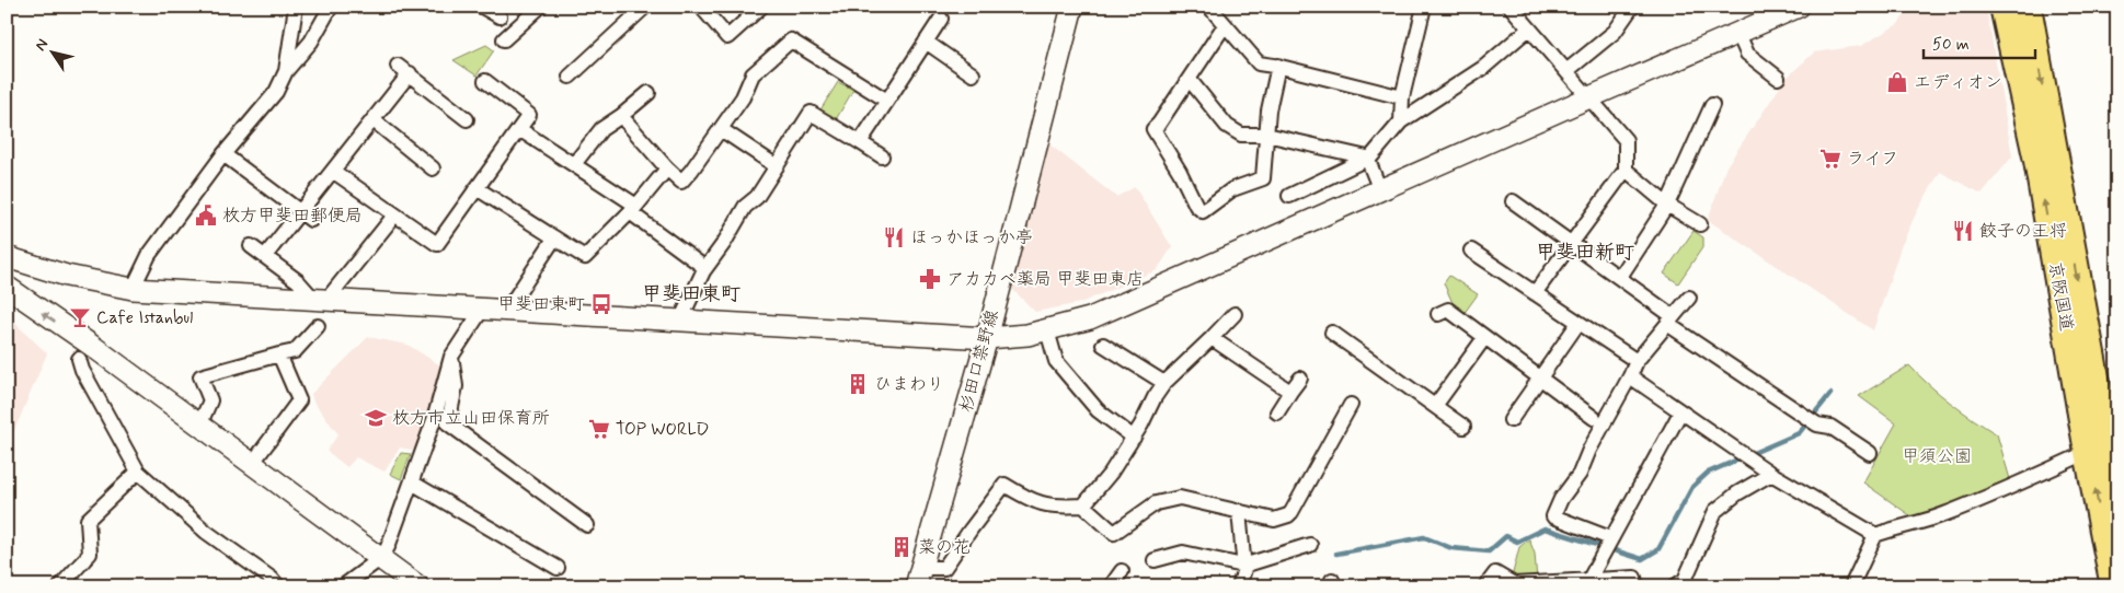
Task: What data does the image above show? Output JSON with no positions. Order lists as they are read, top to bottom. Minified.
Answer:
{"streets":{"highway":["京阪国道"],"street":["杉田口禁野線"]},"districts":["甲斐田新町","甲斐田東町"],"parks":["甲須公園"],"places":{"shop":["エディオン"],"supermarket":["ライフ","TOP WORLD"],"public building":["枚方甲斐田郵便局"],"restaurant":["餃子の王将","ほっかほっか亭"],"pharmacy":["アカカベ薬局 甲斐田東店"],"bus stop":["甲斐田東町"],"bar":["Cafe Istanbul"],"building":["ひまわり","菜の花"],"school or university":["枚方市立山田保育所"]},"scale_bar":"50 m","north":"top left"}
